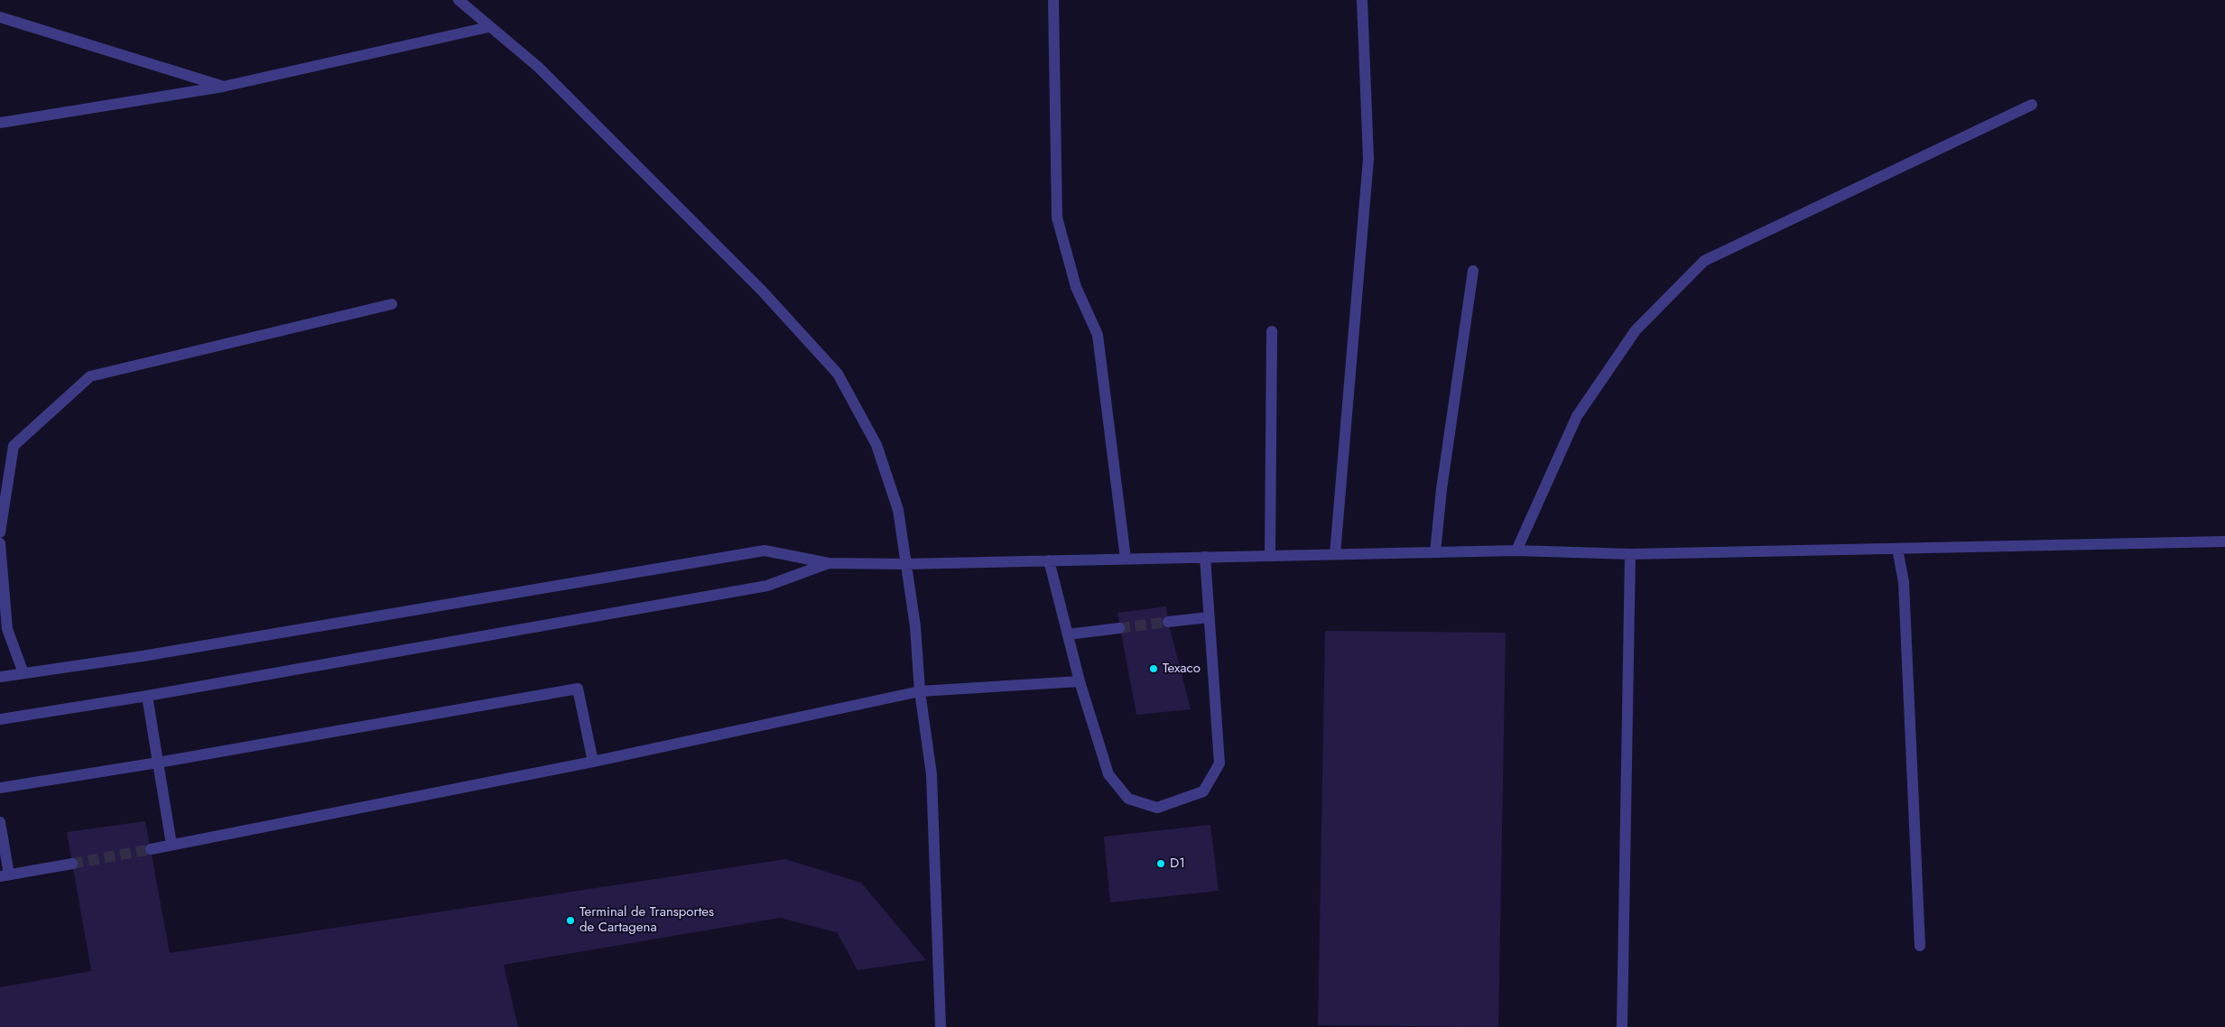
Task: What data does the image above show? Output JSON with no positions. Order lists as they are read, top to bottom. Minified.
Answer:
{"places":["Texaco","D1","Terminal de Transportes de Cartagena"]}
